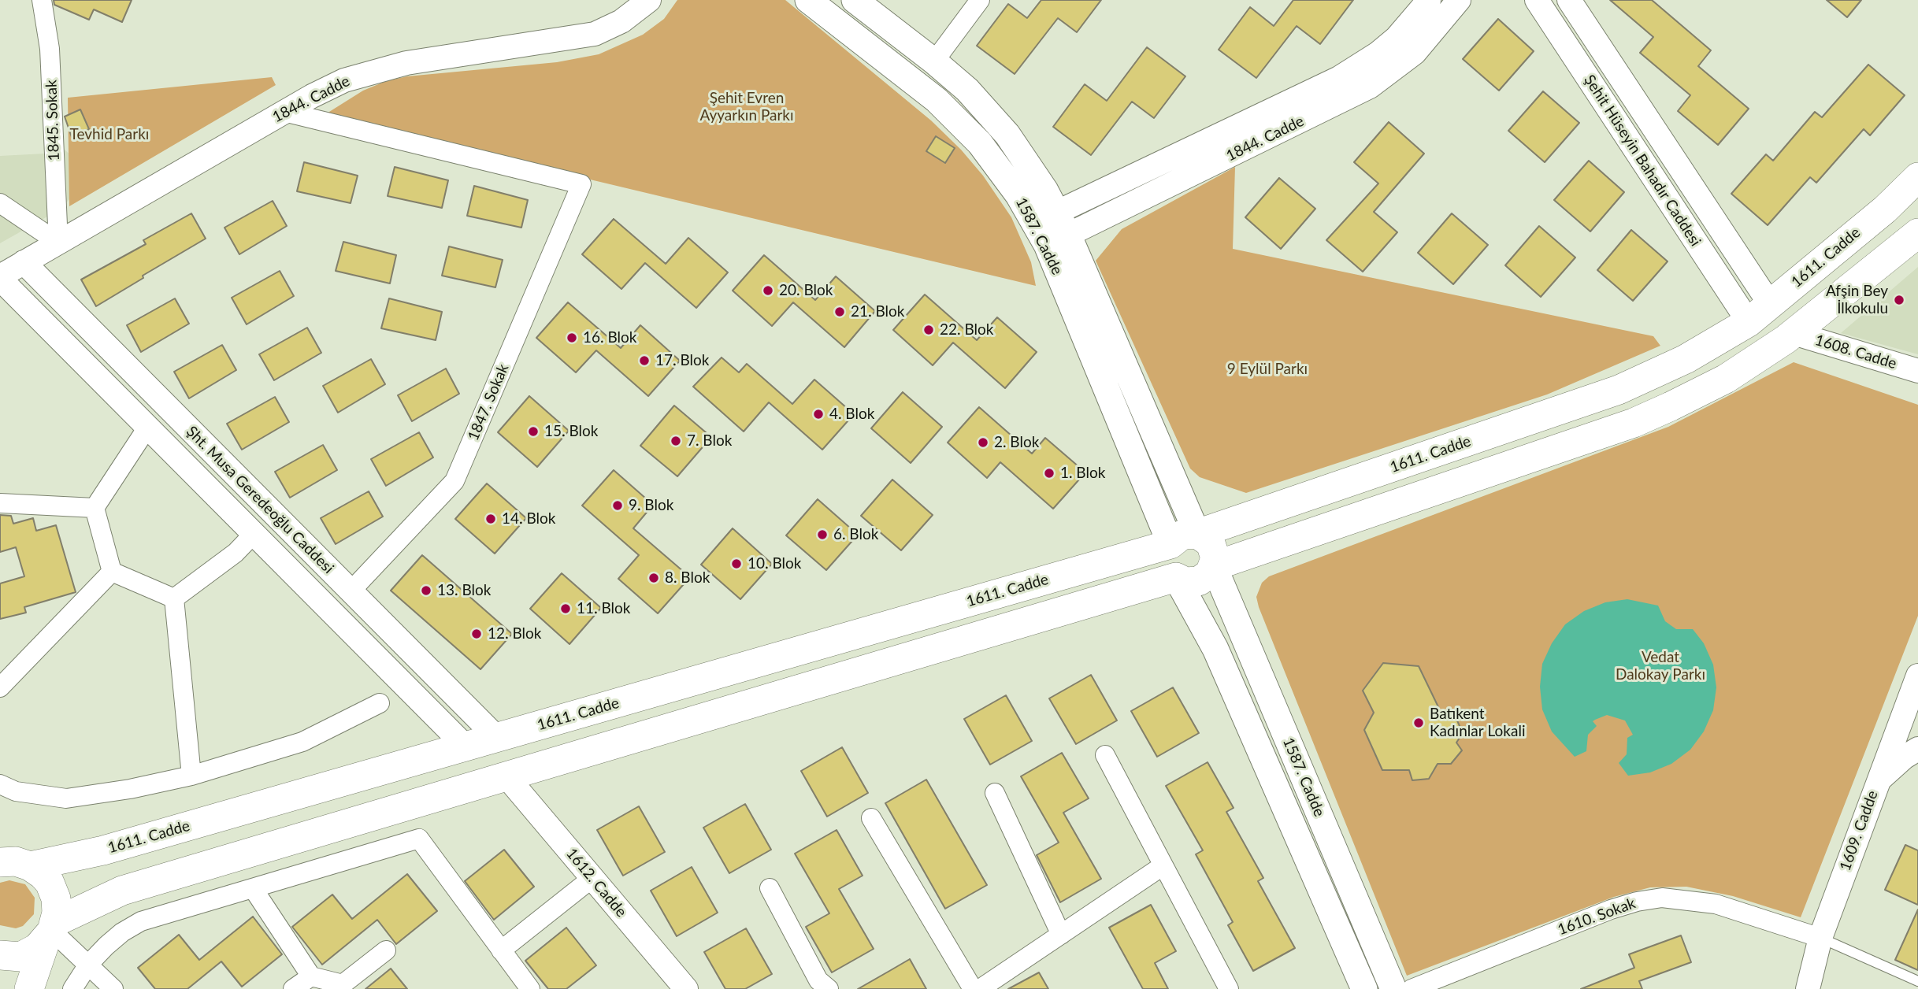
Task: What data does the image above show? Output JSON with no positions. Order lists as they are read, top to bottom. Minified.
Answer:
{"streets":{"main road":["1587. Cadde","1611. Cadde"],"street":["1844. Cadde","1845. Sokak","Şehit Hüseyin Bahadır Caddesi","1608. Cadde","1847. Sokak","Şht. Musa Geredeoğlu Caddesi","1609. Cadde","1612. Cadde","1610. Sokak"]},"crossings":[["1844. Cadde","1845. Sokak"],["1844. Cadde","1587. Cadde"],["1844. Cadde","1847. Sokak"],["1844. Cadde","Şht. Musa Geredeoğlu Caddesi"],["Şehit Hüseyin Bahadır Caddesi","1611. Cadde"],["1587. Cadde","1611. Cadde"],["1611. Cadde","Şht. Musa Geredeoğlu Caddesi"],["1847. Sokak","Şht. Musa Geredeoğlu Caddesi"],["1609. Cadde","1610. Sokak"]],"parks":["Şehit Evren Ayyarkın Parkı","Tevhid Parkı","9 Eylül Parkı","Vedat Dalokay Parkı"],"places":["20. Blok","Afşin Bey İlkokulu","21. Blok","22. Blok","16. Blok","17. Blok","4. Blok","15. Blok","7. Blok","2. Blok","1. Blok","9. Blok","14. Blok","6. Blok","10. Blok","8. Blok","13. Blok","11. Blok","12. Blok","Batıkent Kadınlar Lokali"]}
